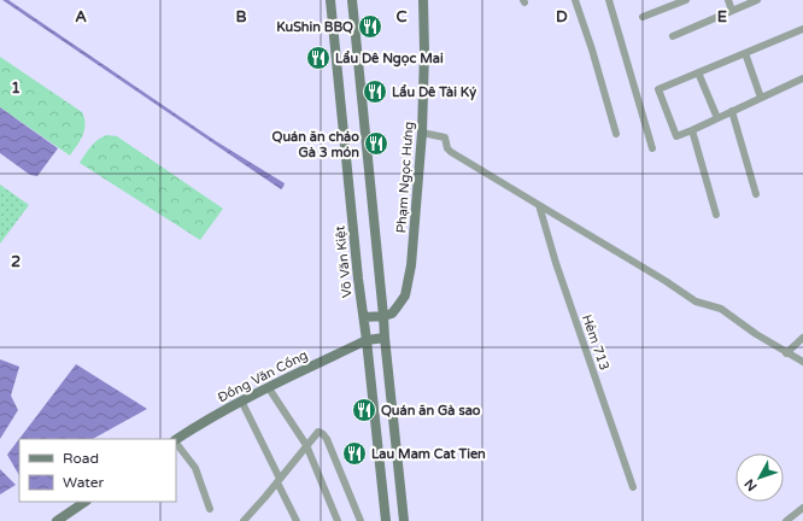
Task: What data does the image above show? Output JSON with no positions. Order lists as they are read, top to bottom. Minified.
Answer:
{"streets":{"main road":["Phạm Ngọc Hưng","Võ Văn Kiệt","Đồng Văn Cống"],"street":["Hẻm 713"]},"crossings":[["Võ Văn Kiệt","Đồng Văn Cống"]],"places":{"restaurant":["KuShin BBQ","Lẩu Dê Ngọc Mai","Lẩu Dê Tài Ký","Quán ăn cháo Gà 3 món","Quán ăn Gà sao","Lau Mam Cat Tien"]},"legend":["Road","Water"],"north":"bottom left","grid":{"columns":["A","B","C","D","E"],"rows":["1","2"]}}
